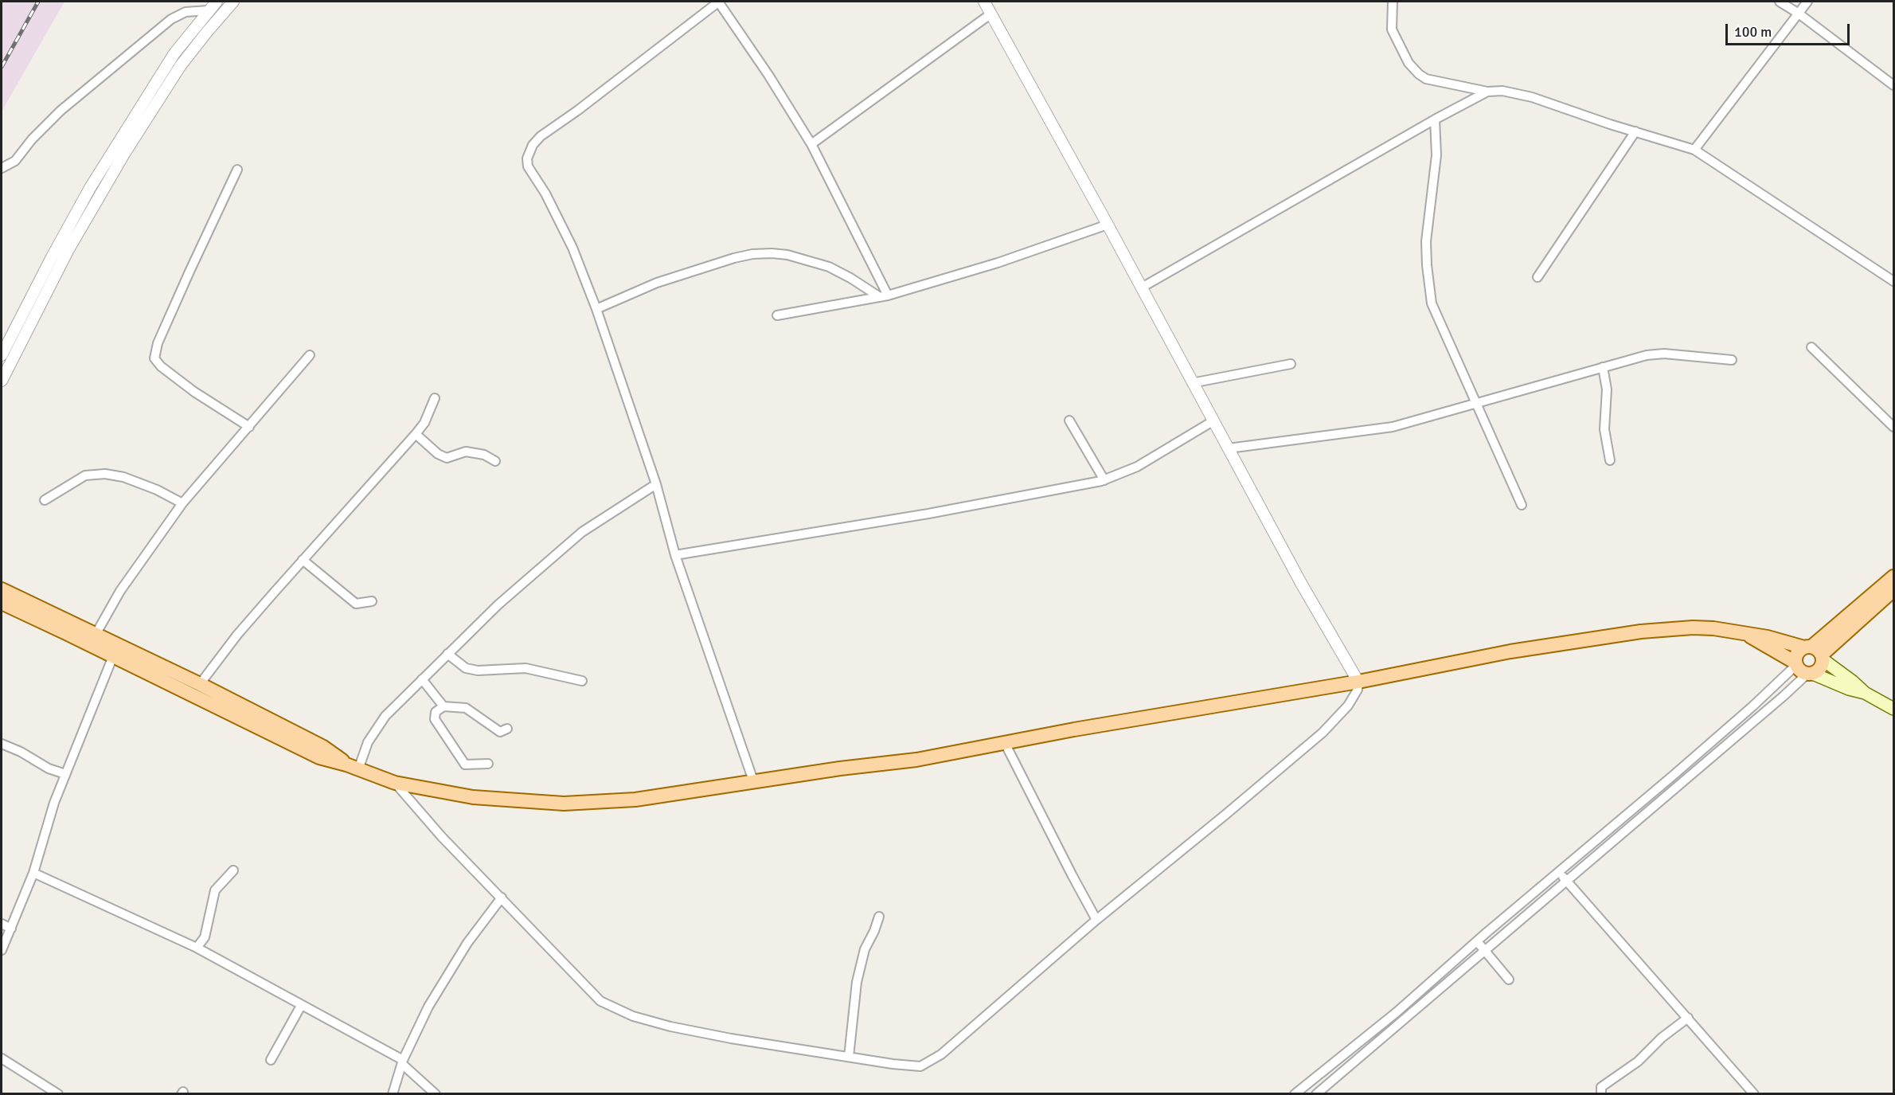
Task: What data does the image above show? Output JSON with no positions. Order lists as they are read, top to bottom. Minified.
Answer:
{"scale_bar":"100 m"}
